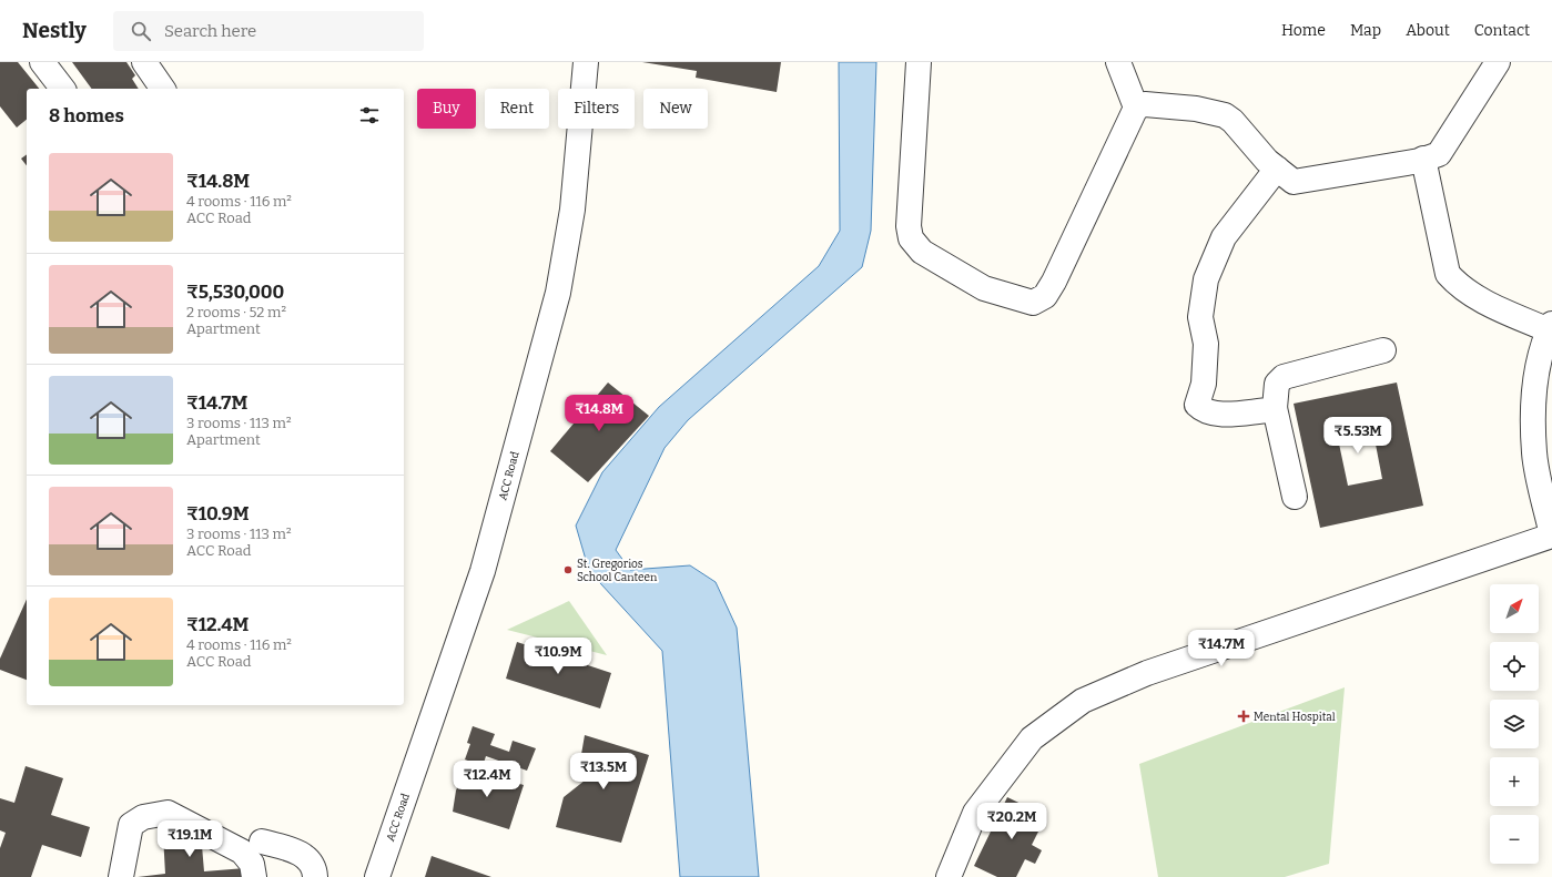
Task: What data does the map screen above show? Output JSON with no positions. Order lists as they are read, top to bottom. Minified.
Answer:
{"streets":{"street":["ACC Road"]},"places":{"other":["St. Gregorios School Canteen"],"health":["Mental Hospital"]},"north":"top right","page":{"header":"Nestly","search":"Search here","nav":["Home","Map","About","Contact"],"chip":["Buy","Rent","Filters","New"],"heading":"8 homes","list":[{"name":"₹14.8M","note":"4 rooms · 116 m² · ACC Road"},{"name":"₹5,530,000","note":"2 rooms · 52 m² · Apartment"},{"name":"₹14.7M","note":"3 rooms · 113 m² · Apartment"},{"name":"₹10.9M","note":"3 rooms · 113 m² · ACC Road"},{"name":"₹12.4M","note":"4 rooms · 116 m² · ACC Road"}],"price":["₹14.8M","₹5.53M","₹14.7M","₹10.9M","₹13.5M","₹12.4M","₹20.2M","₹19.1M"],"map_buttons":["+","−"]}}
